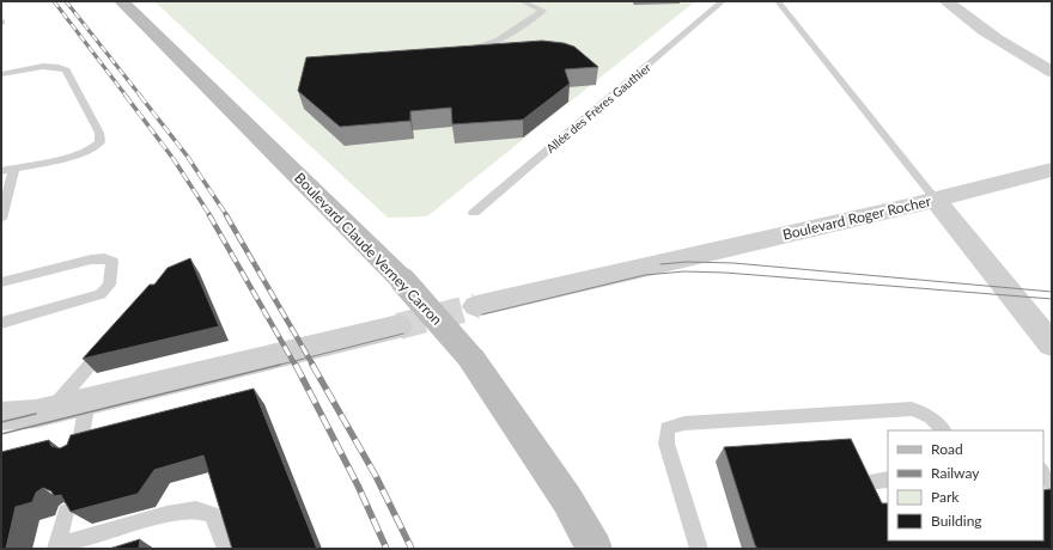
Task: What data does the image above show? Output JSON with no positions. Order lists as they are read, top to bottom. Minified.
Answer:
{"streets":{"main road":["Boulevard Claude Verney Carron"],"street":["Boulevard Roger Rocher"],"lane":["Allée des Frères Gauthier"]},"legend":["Road","Railway","Park","Building"]}
